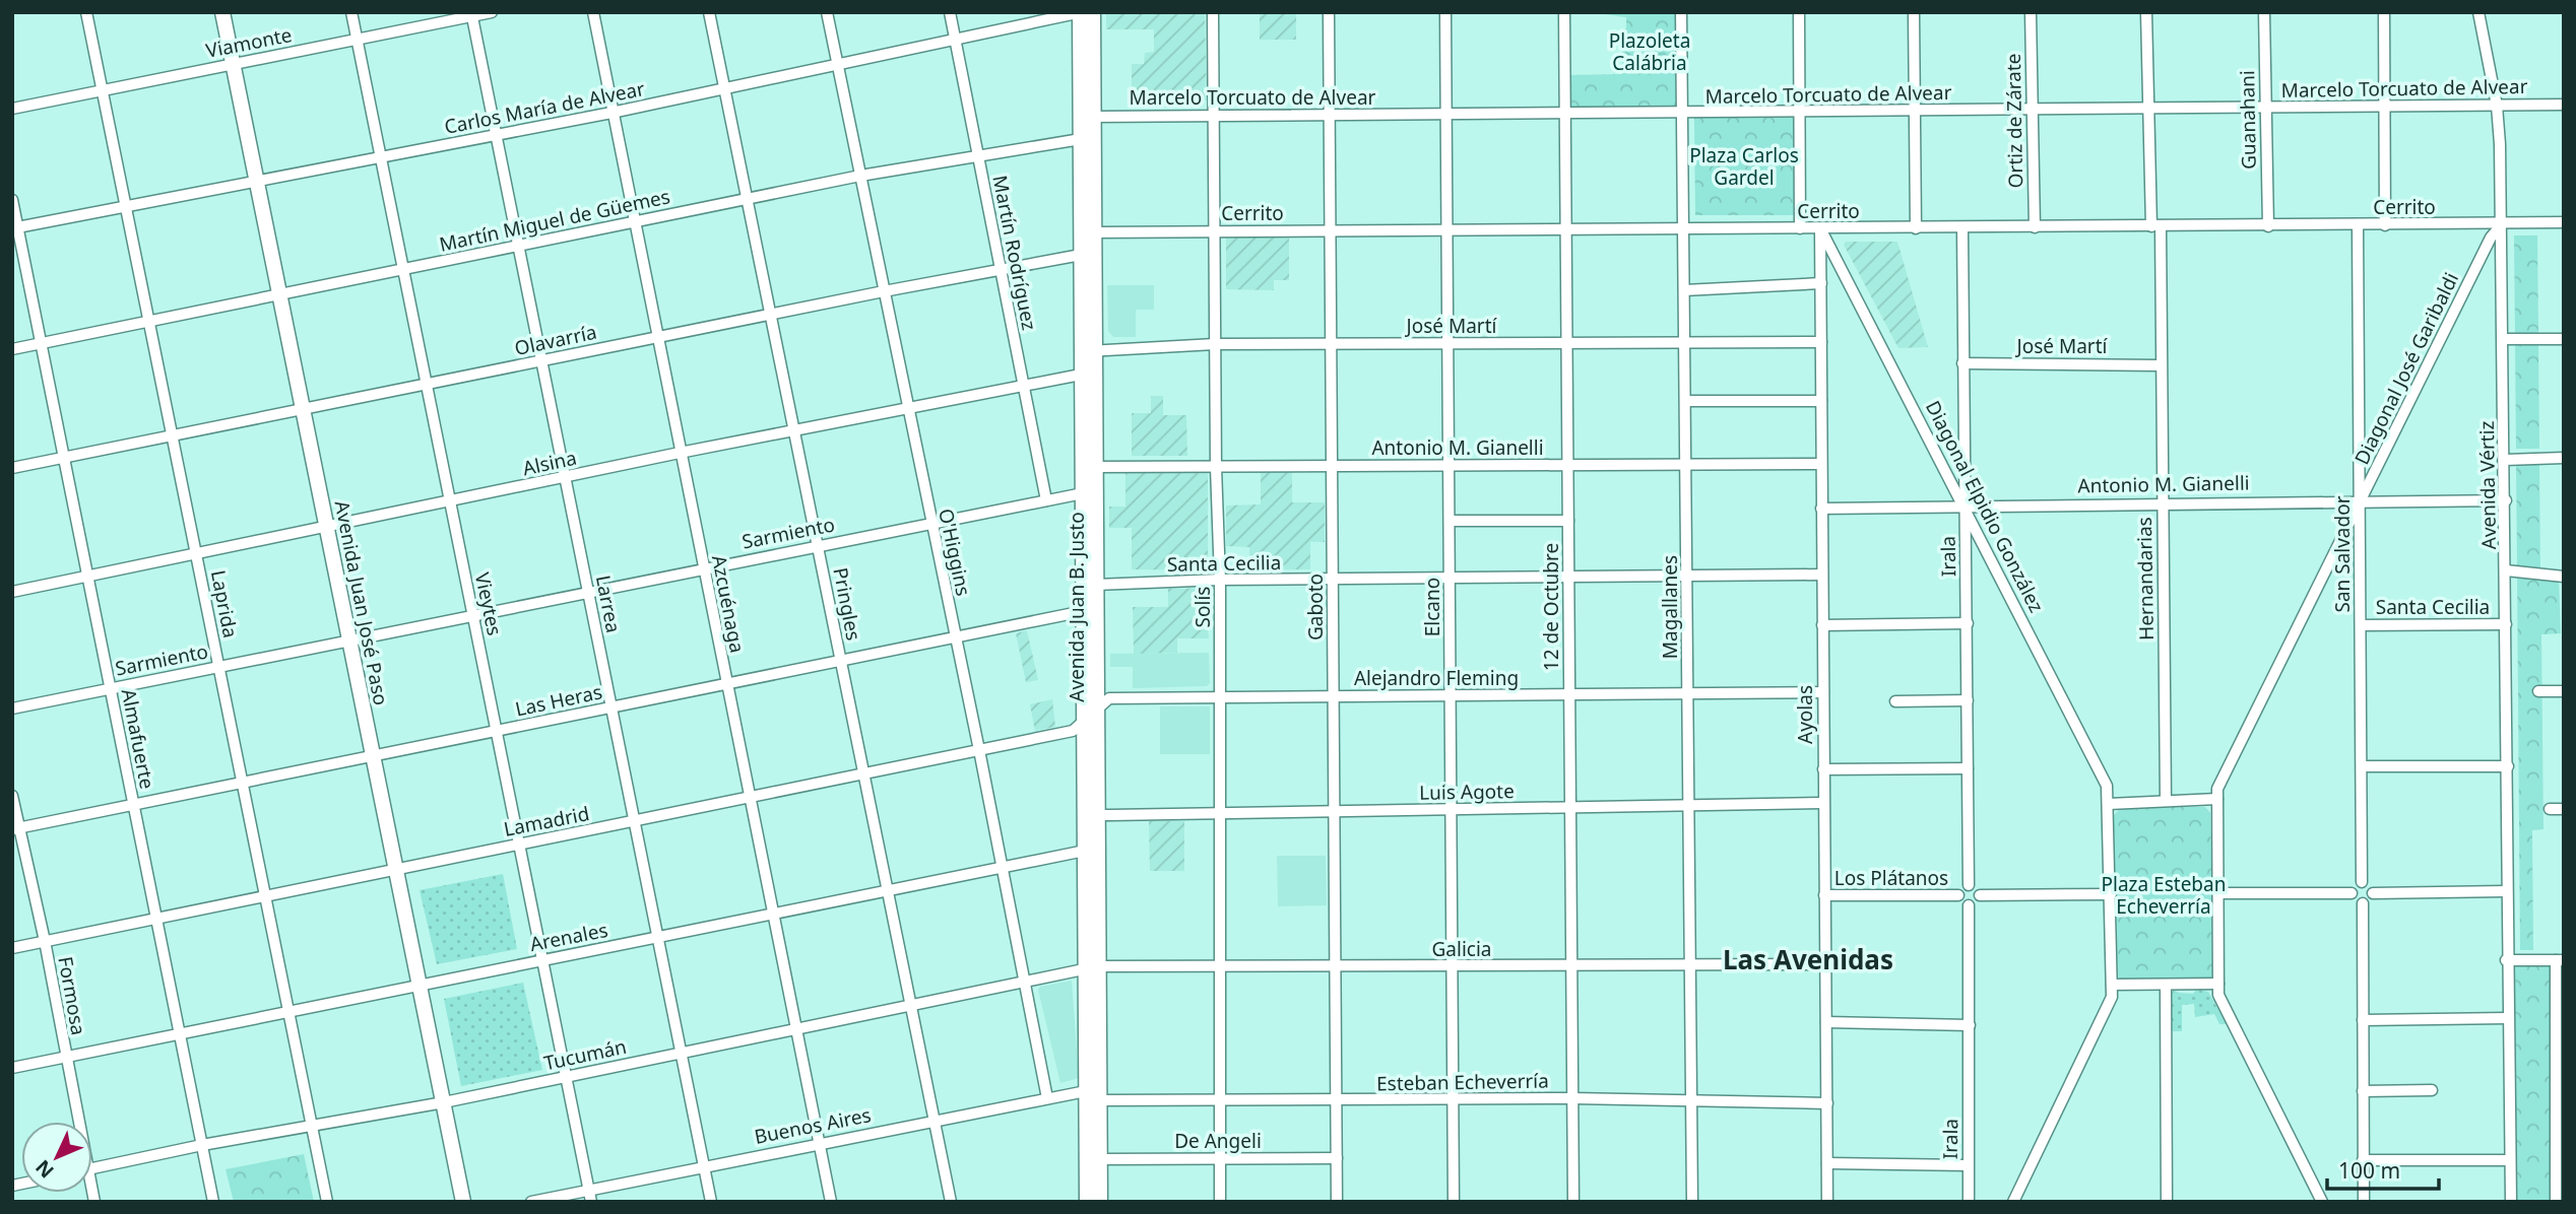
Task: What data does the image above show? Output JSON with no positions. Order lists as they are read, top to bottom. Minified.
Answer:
{"streets":{"main road":["Avenida Juan José Paso","Avenida Juan B. Justo"],"street":["Viamonte","Marcelo Torcuato de Alvear","Carlos María de Alvear","Guanahani","Ortiz de Zárate","Cerrito","Martín Miguel de Güemes","Martín Rodríguez","José Martí","Olavarría","Diagonal José Garibaldi","Antonio M. Gianelli","Alsina","Avenida Vértiz","Diagonal Elpidio González","Sarmiento","O'Higgins","San Salvador","Irala","Santa Cecilia","Hernandarias","Laprida","Vieytes","Larrea","Azcuénaga","Pringles","Solís","Gaboto","Elcano","12 de Octubre","Magallanes","Alejandro Fleming","Las Heras","Ayolas","Almafuerte","Luis Agote","Lamadrid","Los Plátanos","Arenales","Galicia","Formosa","Tucumán","Esteban Echeverría","Buenos Aires","De Angeli"]},"crossings":[["Viamonte","Avenida Juan José Paso"],["Viamonte","Laprida"],["Viamonte","Vieytes"],["Viamonte","Larrea"],["Marcelo Torcuato de Alvear","Guanahani"],["Marcelo Torcuato de Alvear","Ortiz de Zárate"],["Marcelo Torcuato de Alvear","Avenida Vértiz"],["Marcelo Torcuato de Alvear","Hernandarias"],["Marcelo Torcuato de Alvear","Avenida Juan B. Justo"],["Marcelo Torcuato de Alvear","Solís"],["Marcelo Torcuato de Alvear","Gaboto"],["Marcelo Torcuato de Alvear","Elcano"],["Marcelo Torcuato de Alvear","12 de Octubre"],["Marcelo Torcuato de Alvear","Magallanes"],["Carlos María de Alvear","Martín Rodríguez"],["Carlos María de Alvear","O'Higgins"],["Carlos María de Alvear","Avenida Juan José Paso"],["Carlos María de Alvear","Laprida"],["Carlos María de Alvear","Vieytes"],["Carlos María de Alvear","Larrea"],["Carlos María de Alvear","Azcuénaga"],["Carlos María de Alvear","Pringles"],["Carlos María de Alvear","Avenida Juan B. Justo"],["Carlos María de Alvear","Almafuerte"],["Guanahani","Cerrito"],["Ortiz de Zárate","Cerrito"],["Cerrito","Diagonal José Garibaldi"],["Cerrito","Avenida Vértiz"],["Cerrito","Diagonal Elpidio González"],["Cerrito","San Salvador"],["Cerrito","Irala"],["Cerrito","Hernandarias"],["Cerrito","Avenida Juan B. Justo"],["Cerrito","Solís"],["Cerrito","Gaboto"],["Cerrito","Elcano"],["Cerrito","12 de Octubre"],["Cerrito","Magallanes"],["Cerrito","Ayolas"],["Martín Miguel de Güemes","Martín Rodríguez"],["Martín Miguel de Güemes","O'Higgins"],["Martín Miguel de Güemes","Avenida Juan José Paso"],["Martín Miguel de Güemes","Laprida"],["Martín Miguel de Güemes","Vieytes"],["Martín Miguel de Güemes","Larrea"],["Martín Miguel de Güemes","Azcuénaga"],["Martín Miguel de Güemes","Pringles"],["Martín Miguel de Güemes","Avenida Juan B. Justo"],["Martín Miguel de Güemes","Almafuerte"],["Martín Rodríguez","Olavarría"],["Martín Rodríguez","Alsina"],["Martín Rodríguez","Sarmiento"],["José Martí","Irala"],["José Martí","Hernandarias"],["José Martí","Avenida Juan B. Justo"],["José Martí","Solís"],["José Martí","Gaboto"],["José Martí","Elcano"],["José Martí","12 de Octubre"],["José Martí","Magallanes"],["José Martí","Ayolas"],["Olavarría","O'Higgins"],["Olavarría","Avenida Juan José Paso"],["Olavarría","Laprida"],["Olavarría","Vieytes"],["Olavarría","Larrea"],["Olavarría","Azcuénaga"],["Olavarría","Pringles"],["Olavarría","Avenida Juan B. Justo"],["Olavarría","Almafuerte"],["Diagonal José Garibaldi","Antonio M. Gianelli"],["Diagonal José Garibaldi","Avenida Vértiz"],["Diagonal José Garibaldi","San Salvador"],["Antonio M. Gianelli","Avenida Vértiz"],["Antonio M. Gianelli","Diagonal Elpidio González"],["Antonio M. Gianelli","San Salvador"],["Antonio M. Gianelli","Irala"],["Antonio M. Gianelli","Hernandarias"],["Antonio M. Gianelli","Avenida Juan B. Justo"],["Antonio M. Gianelli","Solís"],["Antonio M. Gianelli","Gaboto"],["Antonio M. Gianelli","Elcano"],["Antonio M. Gianelli","12 de Octubre"],["Antonio M. Gianelli","Magallanes"],["Antonio M. Gianelli","Ayolas"],["Alsina","O'Higgins"],["Alsina","Avenida Juan José Paso"],["Alsina","Laprida"],["Alsina","Vieytes"],["Alsina","Larrea"],["Alsina","Azcuénaga"],["Alsina","Pringles"],["Alsina","Avenida Juan B. Justo"],["Alsina","Almafuerte"],["Avenida Vértiz","Santa Cecilia"],["Diagonal Elpidio González","Irala"],["Diagonal Elpidio González","Ayolas"],["Sarmiento","O'Higgins"],["Sarmiento","Avenida Juan José Paso"],["Sarmiento","Laprida"],["Sarmiento","Vieytes"],["Sarmiento","Larrea"],["Sarmiento","Azcuénaga"],["Sarmiento","Pringles"],["Sarmiento","Avenida Juan B. Justo"],["Sarmiento","Almafuerte"],["O'Higgins","Las Heras"],["O'Higgins","Lamadrid"],["O'Higgins","Arenales"],["O'Higgins","Tucumán"],["O'Higgins","Buenos Aires"],["San Salvador","Santa Cecilia"],["Irala","Los Plátanos"],["Santa Cecilia","Avenida Juan B. Justo"],["Santa Cecilia","Solís"],["Santa Cecilia","Gaboto"],["Santa Cecilia","Elcano"],["Santa Cecilia","12 de Octubre"],["Santa Cecilia","Magallanes"],["Santa Cecilia","Ayolas"],["Avenida Juan José Paso","Las Heras"],["Avenida Juan José Paso","Lamadrid"],["Avenida Juan José Paso","Arenales"],["Avenida Juan José Paso","Tucumán"],["Laprida","Las Heras"],["Laprida","Lamadrid"],["Laprida","Arenales"],["Laprida","Tucumán"],["Vieytes","Las Heras"],["Vieytes","Lamadrid"],["Vieytes","Arenales"],["Vieytes","Tucumán"],["Vieytes","Buenos Aires"],["Larrea","Las Heras"],["Larrea","Lamadrid"],["Larrea","Arenales"],["Larrea","Tucumán"],["Larrea","Buenos Aires"],["Azcuénaga","Las Heras"],["Azcuénaga","Lamadrid"],["Azcuénaga","Arenales"],["Azcuénaga","Tucumán"],["Azcuénaga","Buenos Aires"],["Pringles","Las Heras"],["Pringles","Lamadrid"],["Pringles","Arenales"],["Pringles","Tucumán"],["Pringles","Buenos Aires"],["Avenida Juan B. Justo","Alejandro Fleming"],["Avenida Juan B. Justo","Las Heras"],["Avenida Juan B. Justo","Luis Agote"],["Avenida Juan B. Justo","Lamadrid"],["Avenida Juan B. Justo","Arenales"],["Avenida Juan B. Justo","Galicia"],["Avenida Juan B. Justo","Tucumán"],["Avenida Juan B. Justo","Esteban Echeverría"],["Avenida Juan B. Justo","Buenos Aires"],["Avenida Juan B. Justo","De Angeli"],["Solís","Alejandro Fleming"],["Solís","Luis Agote"],["Solís","Galicia"],["Solís","Esteban Echeverría"],["Solís","De Angeli"],["Gaboto","Alejandro Fleming"],["Gaboto","Luis Agote"],["Gaboto","Galicia"],["Gaboto","Esteban Echeverría"],["Gaboto","De Angeli"],["Elcano","Alejandro Fleming"],["Elcano","Luis Agote"],["Elcano","Galicia"],["Elcano","Esteban Echeverría"],["12 de Octubre","Alejandro Fleming"],["12 de Octubre","Luis Agote"],["12 de Octubre","Galicia"],["12 de Octubre","Esteban Echeverría"],["Magallanes","Alejandro Fleming"],["Magallanes","Luis Agote"],["Magallanes","Galicia"],["Magallanes","Esteban Echeverría"],["Alejandro Fleming","Ayolas"],["Alejandro Fleming","Lamadrid"],["Las Heras","Almafuerte"],["Las Heras","Formosa"],["Ayolas","Luis Agote"],["Ayolas","Los Plátanos"],["Ayolas","Galicia"],["Ayolas","Esteban Echeverría"],["Almafuerte","Lamadrid"],["Almafuerte","Arenales"],["Almafuerte","Tucumán"],["Lamadrid","Formosa"],["Arenales","Formosa"],["Galicia","Tucumán"]],"districts":["Las Avenidas"],"parks":["Plazoleta Calábria","Plaza Carlos Gardel","Plaza Esteban Echeverría"],"scale_bar":"100 m","north":"bottom left"}
